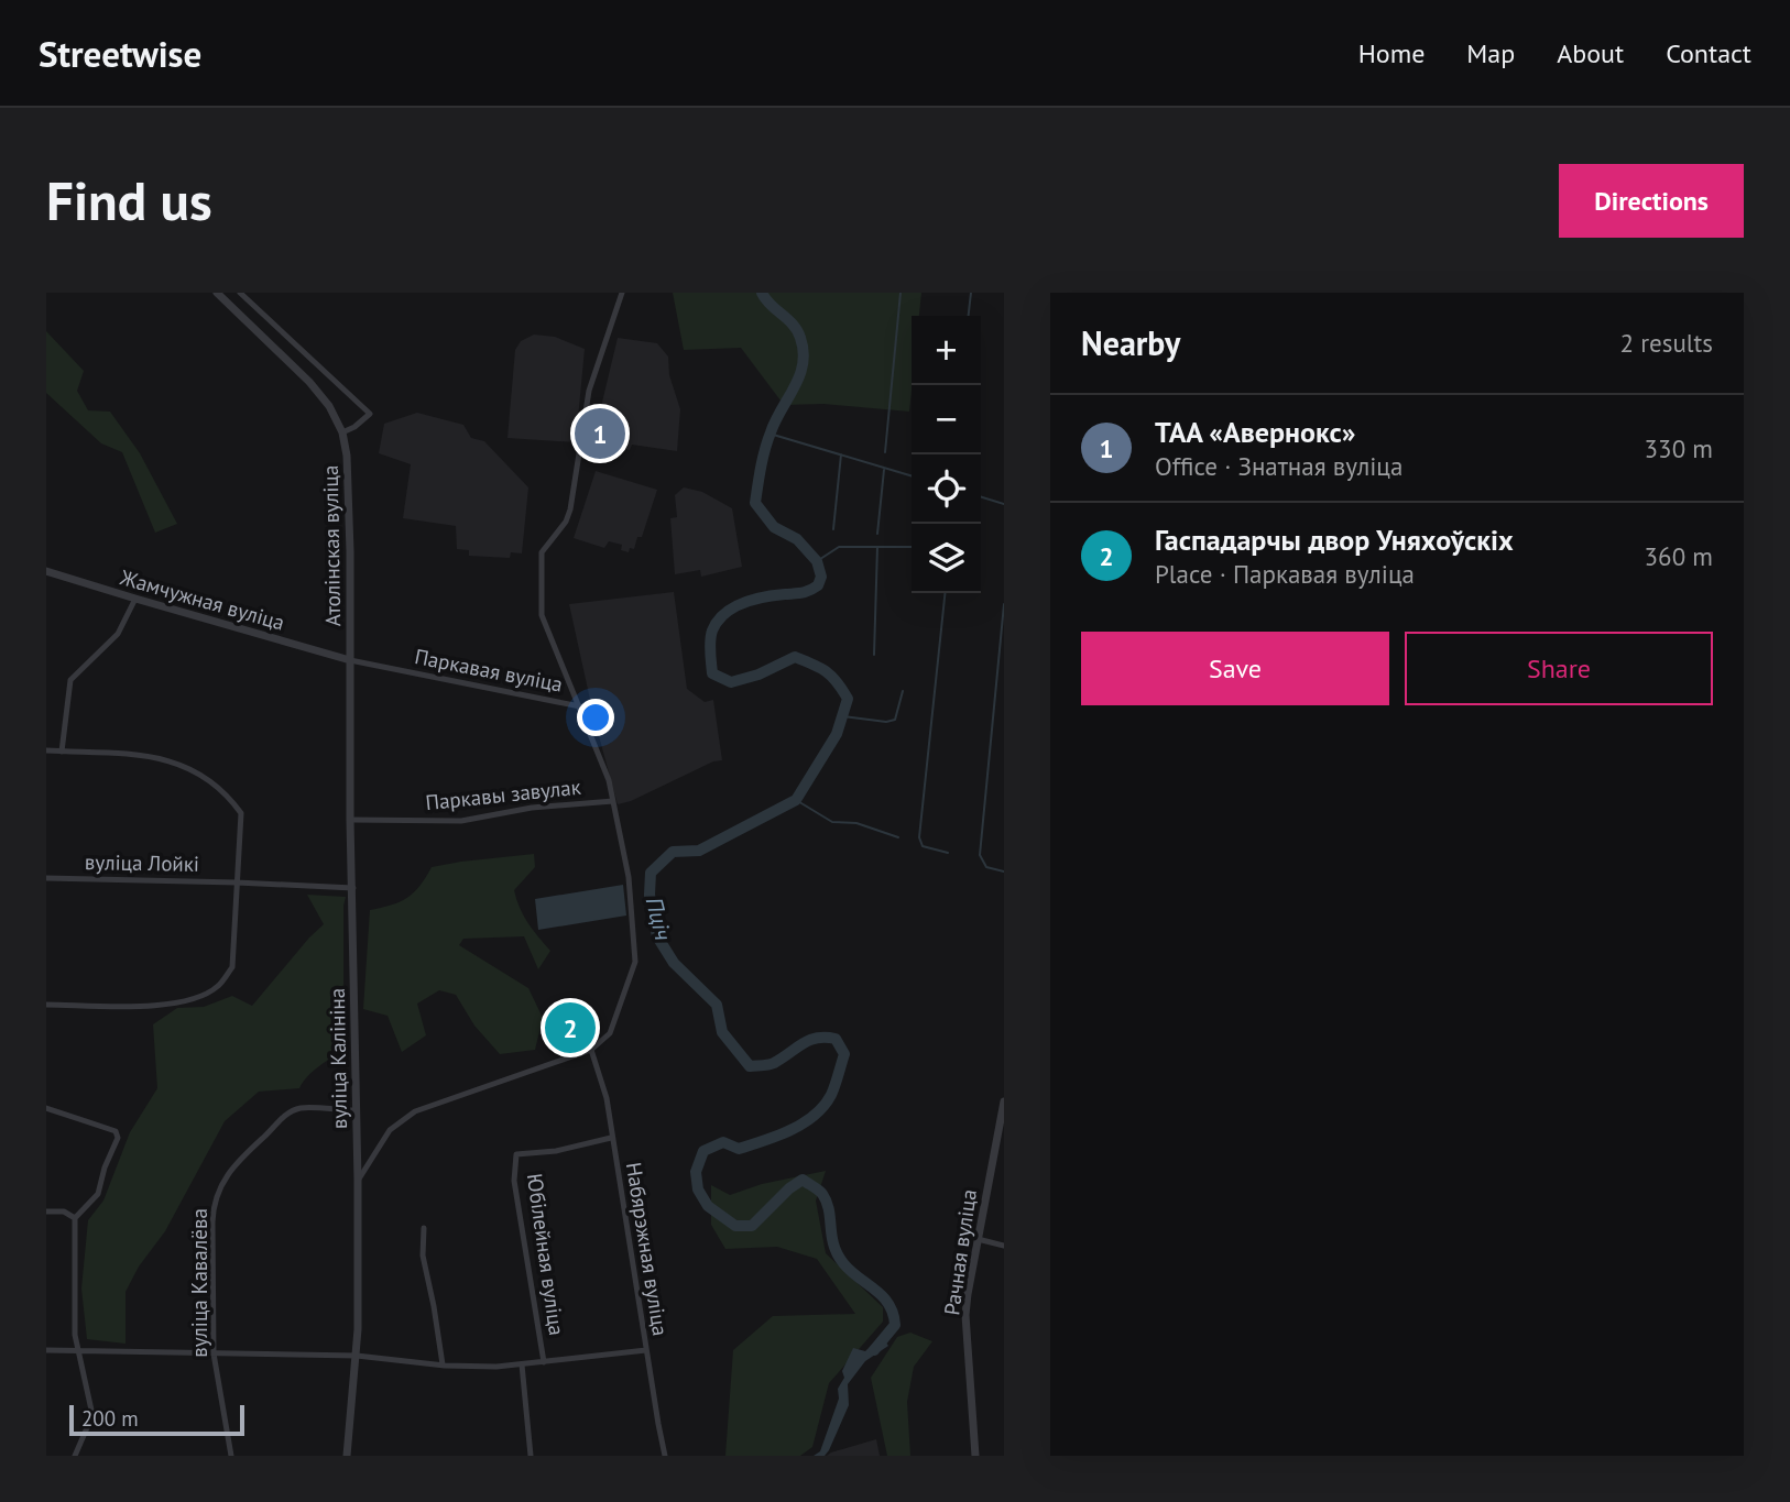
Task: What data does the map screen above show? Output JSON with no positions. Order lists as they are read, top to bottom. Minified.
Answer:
{"streets":{"street":["Атолінская вуліца","Жамчужная вуліца","Паркавая вуліца","Паркавы завулак","вуліца Лойкі","вуліца Калініна","Набярэжная вуліца","Рачная вуліца","Юбілейная вуліца","вуліца Кавалёва"]},"crossings":[["Атолінская вуліца","Жамчужная вуліца"],["Атолінская вуліца","Паркавая вуліца"],["Атолінская вуліца","вуліца Калініна"],["Жамчужная вуліца","Паркавая вуліца"],["Жамчужная вуліца","вуліца Калініна"],["Паркавая вуліца","Паркавы завулак"],["Паркавая вуліца","вуліца Калініна"],["Паркавая вуліца","Набярэжная вуліца"],["Паркавы завулак","вуліца Калініна"],["вуліца Лойкі","вуліца Калініна"],["вуліца Калініна","вуліца Кавалёва"],["Набярэжная вуліца","Юбілейная вуліца"]],"water":["Пціч"],"scale_bar":"200 m","page":{"header":"Streetwise","nav":["Home","Map","About","Contact"],"buttons":["Directions",["Save","Share"]],"title":"Find us","heading":["Nearby","2 results"],"map_buttons":["+","−"],"list":[{"mark":"1","name":"ТАА «Авернокс»","note":"Office · Знатная вуліца","value":"330 m"},{"mark":"2","name":"Гаспадарчы двор Уняхоўскіх","note":"Place · Паркавая вуліца","value":"360 m"}],"pins":["1","2"],"scale":"200 m"}}
